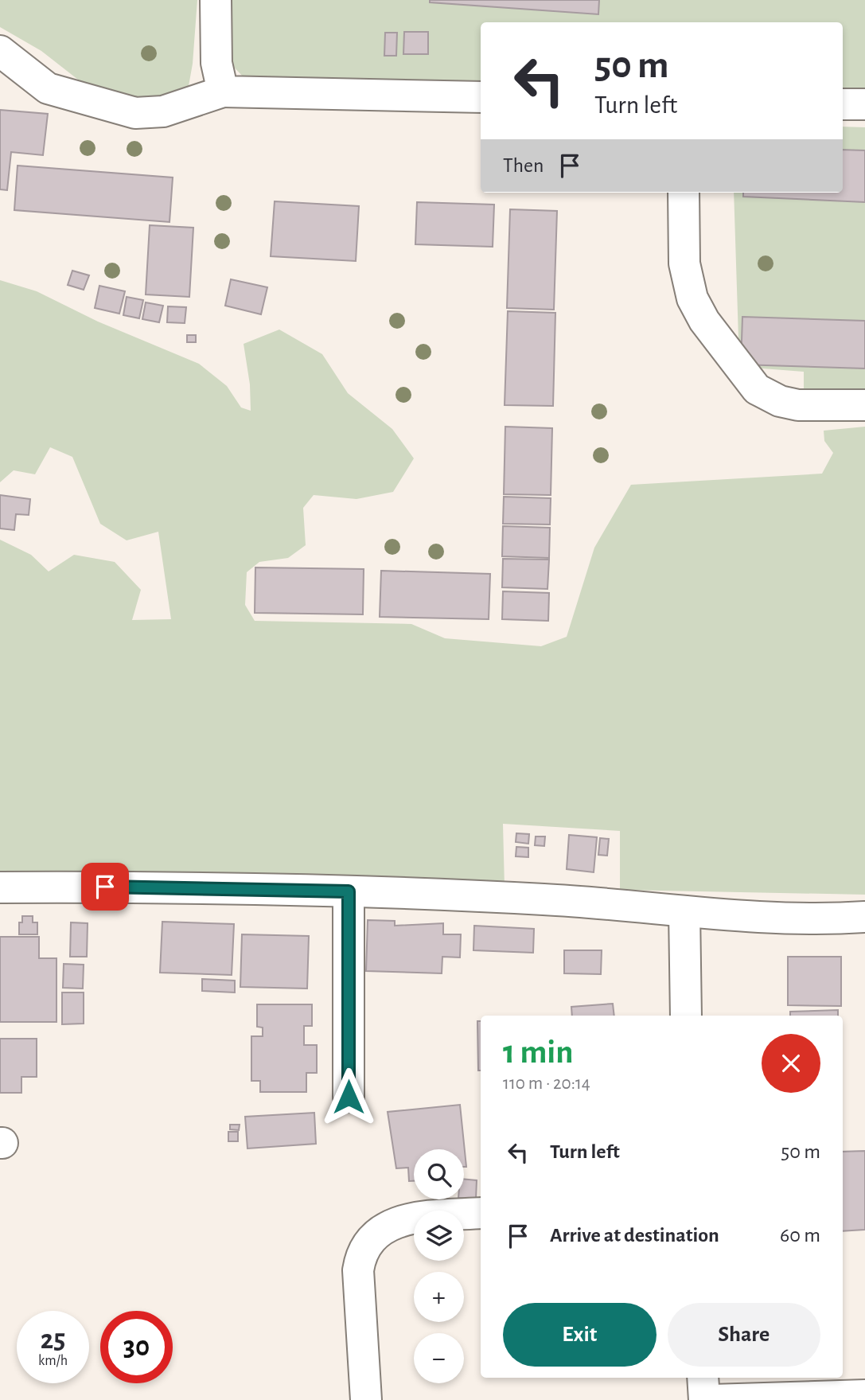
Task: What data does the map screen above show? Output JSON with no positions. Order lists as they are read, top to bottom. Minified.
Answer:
{"page":{"turn":["50 m","Turn left"],"then":"Then","heading":["1 min","110 m · 20:14"],"list":[{"name":"Turn left","value":"50 m"},{"name":"Arrive at destination","value":"60 m"}],"map_buttons":["+","−"],"buttons":["Exit","Share"],"speed":"25 km/h","limit":"30"}}
